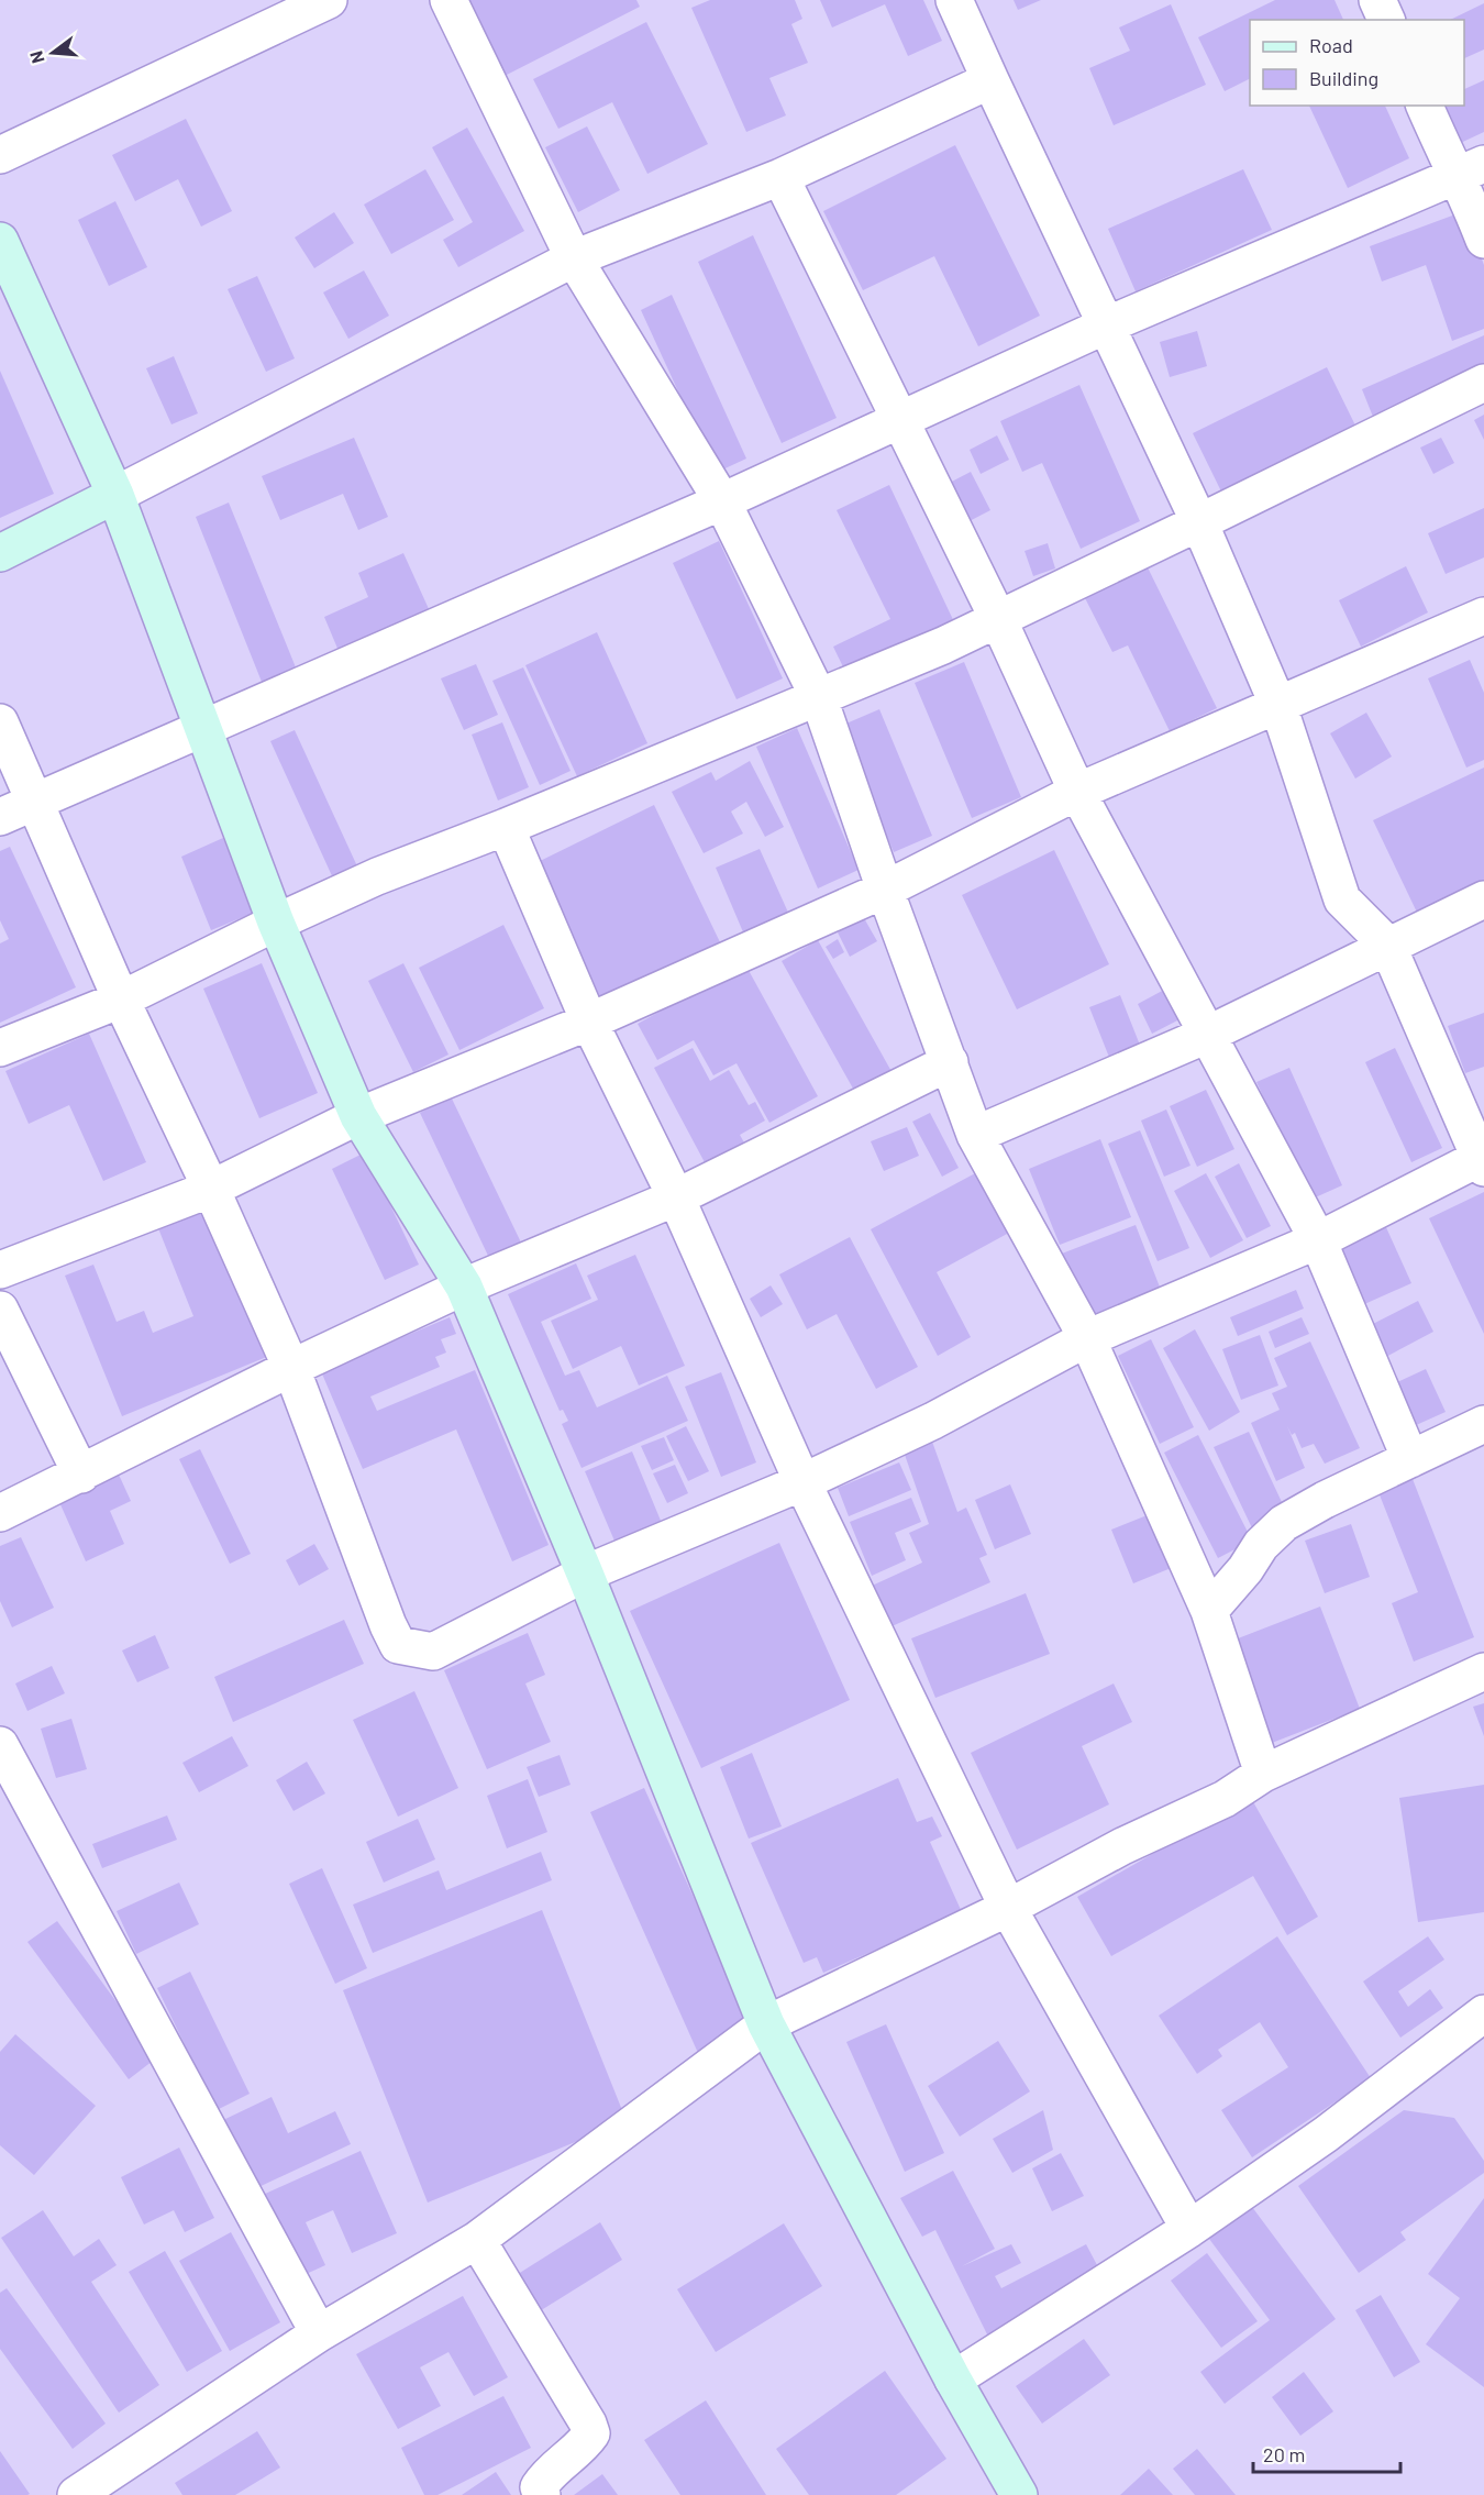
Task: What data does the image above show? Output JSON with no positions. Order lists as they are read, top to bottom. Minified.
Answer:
{"legend":["Road","Building"],"scale_bar":"20 m","north":"left"}
